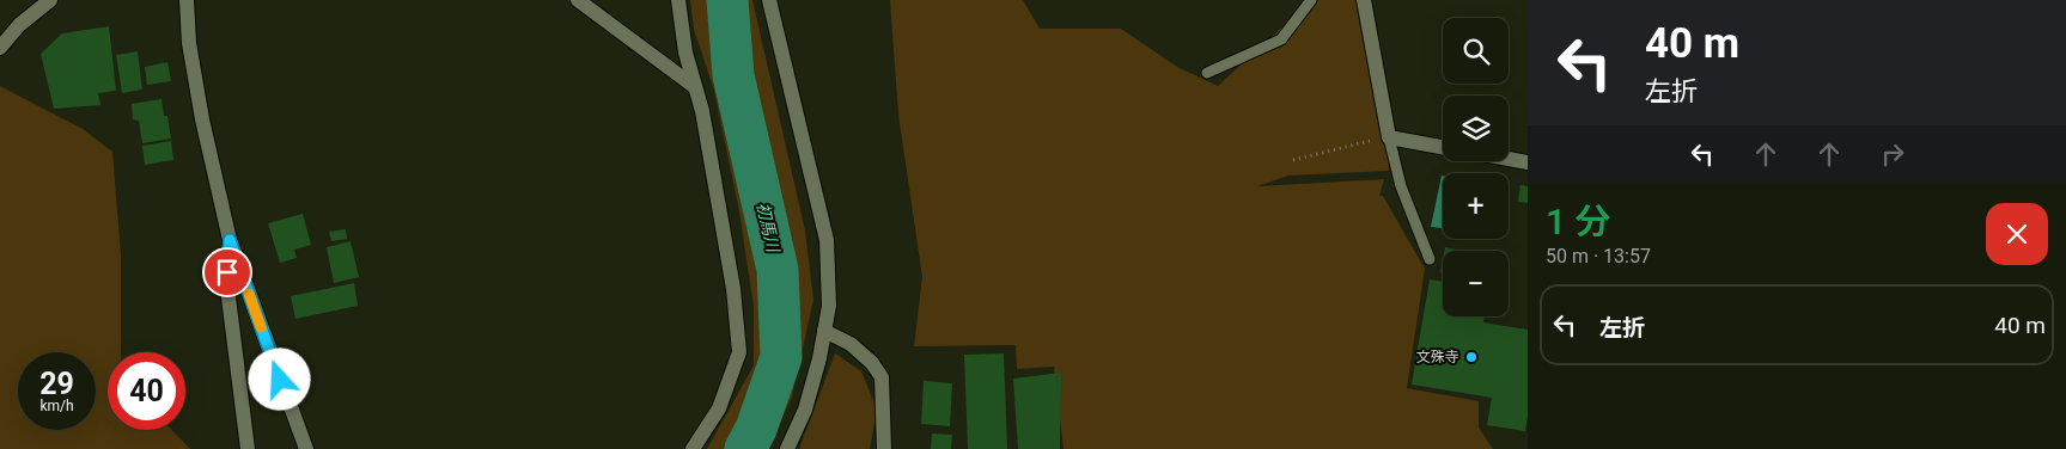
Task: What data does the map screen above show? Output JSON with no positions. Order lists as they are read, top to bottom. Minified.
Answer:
{"water":["初馬川"],"places":["文殊寺"],"page":{"turn":["40 m","左折"],"map_buttons":["+","−"],"heading":["1 分","50 m · 13:57"],"list":[{"name":"左折","value":"40 m"}],"speed":"29 km/h","limit":"40"}}
